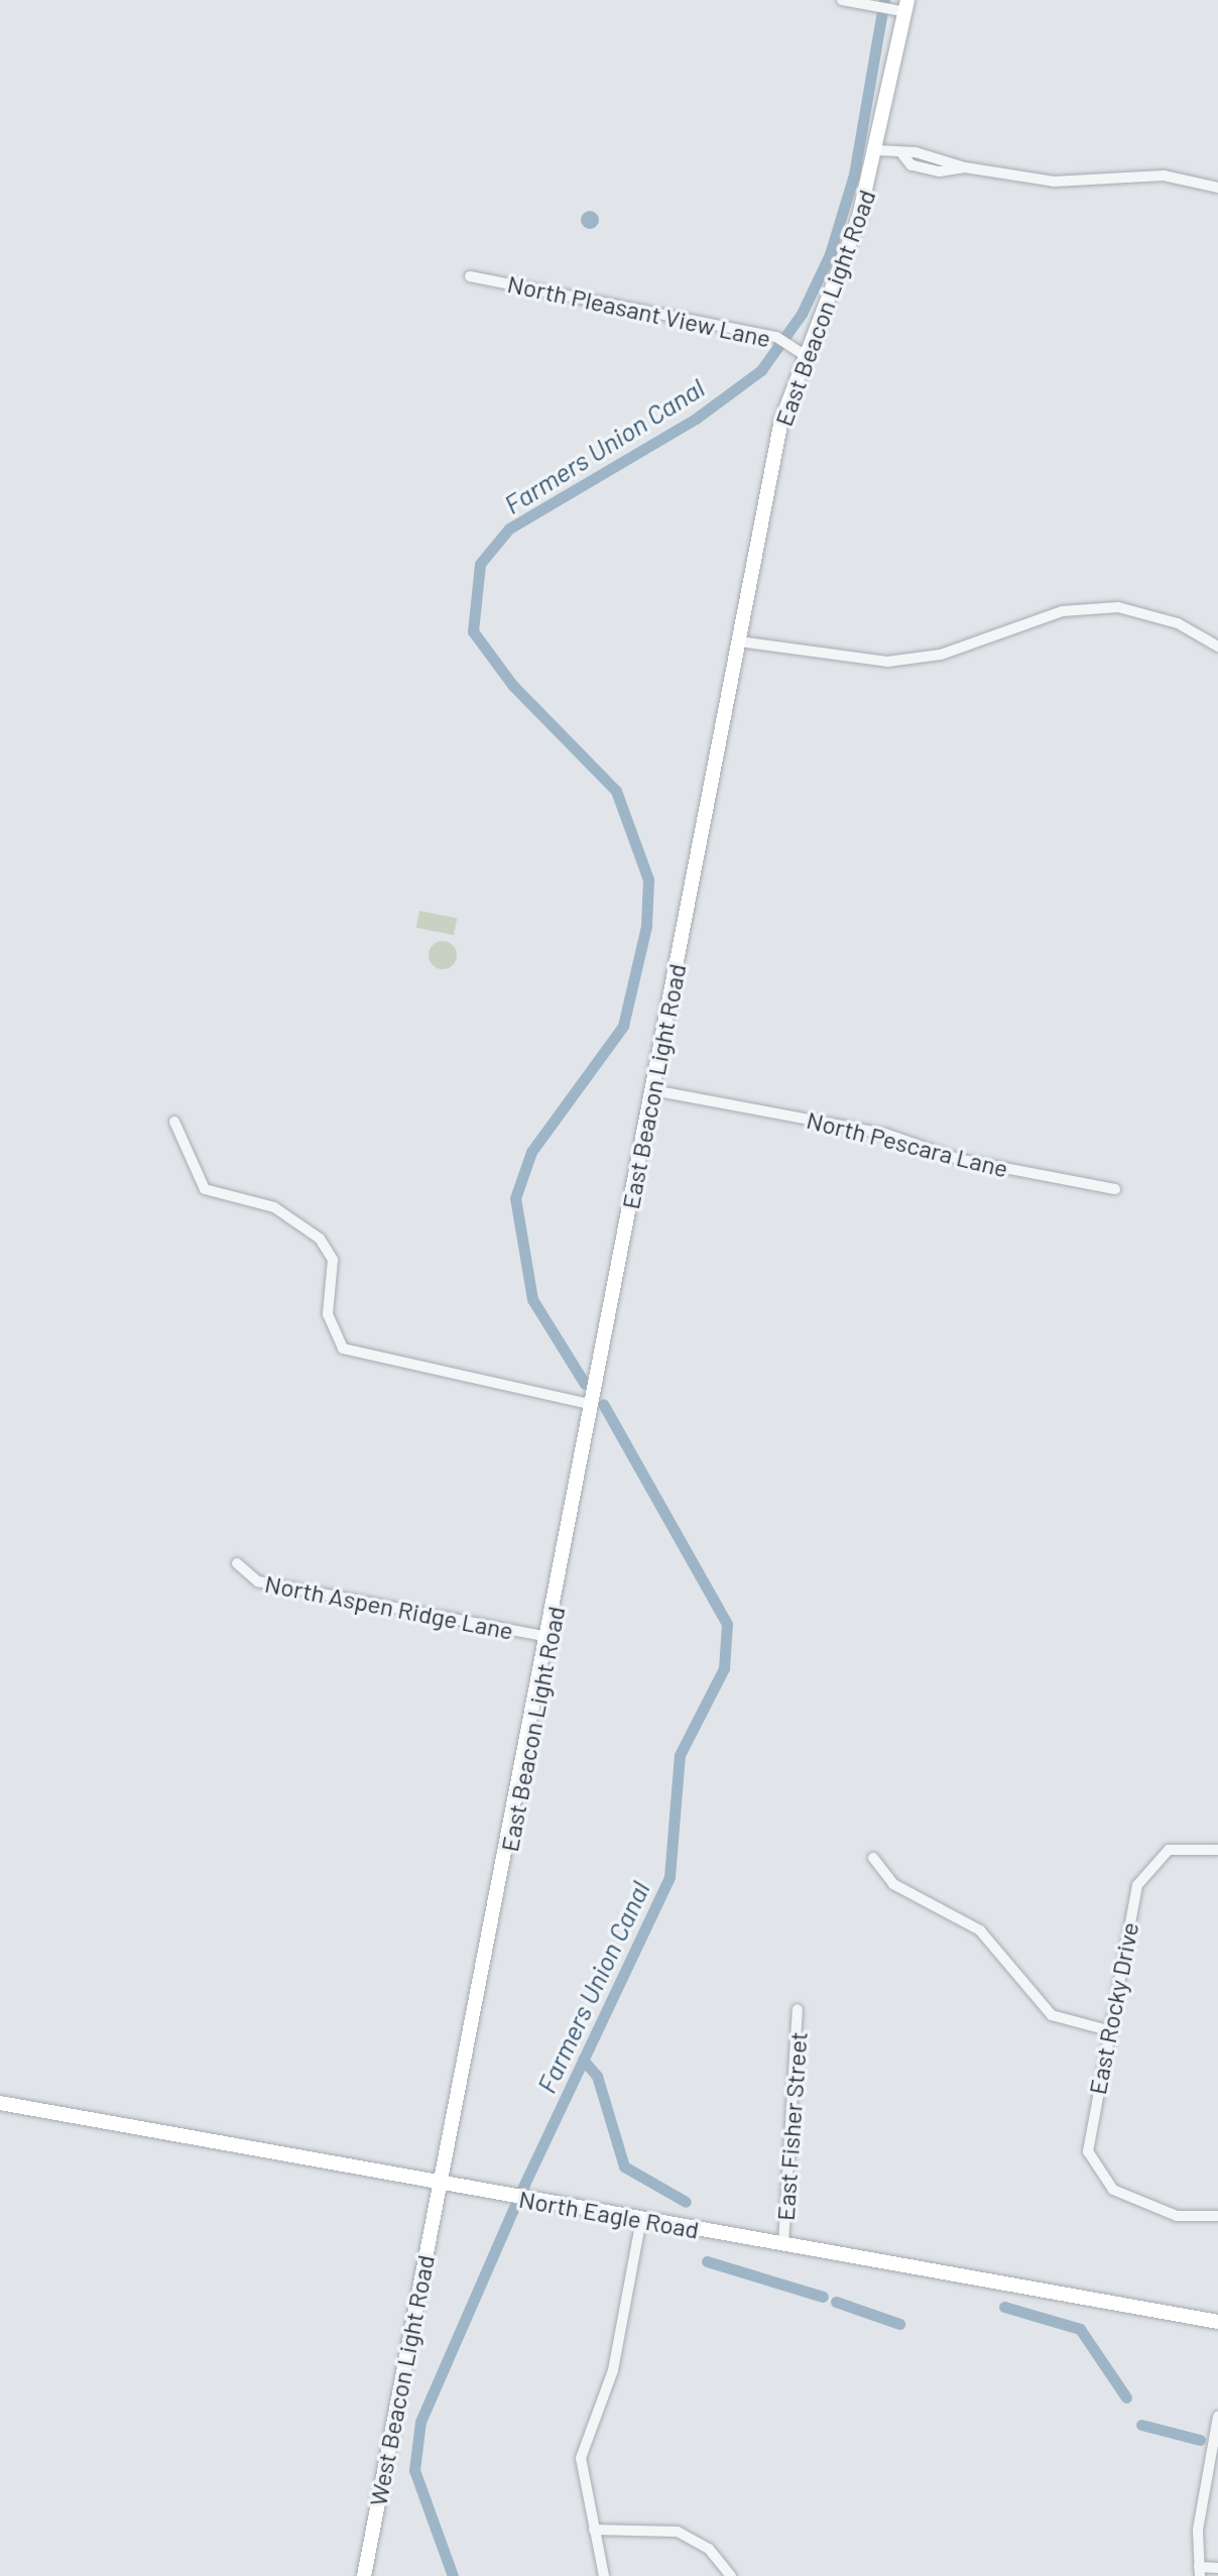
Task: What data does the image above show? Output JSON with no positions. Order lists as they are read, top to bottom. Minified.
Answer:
{"streets":{"main road":["East Beacon Light Road","North Eagle Road","West Beacon Light Road"],"street":["North Pleasant View Lane","North Pescara Lane","North Aspen Ridge Lane","East Rocky Drive","East Fisher Street"]},"crossings":[["East Beacon Light Road","North Pleasant View Lane"],["East Beacon Light Road","North Pescara Lane"],["East Beacon Light Road","North Aspen Ridge Lane"],["East Beacon Light Road","North Eagle Road"],["East Beacon Light Road","West Beacon Light Road"],["East Fisher Street","North Eagle Road"],["North Eagle Road","West Beacon Light Road"]],"water":["Farmers Union Canal"]}
